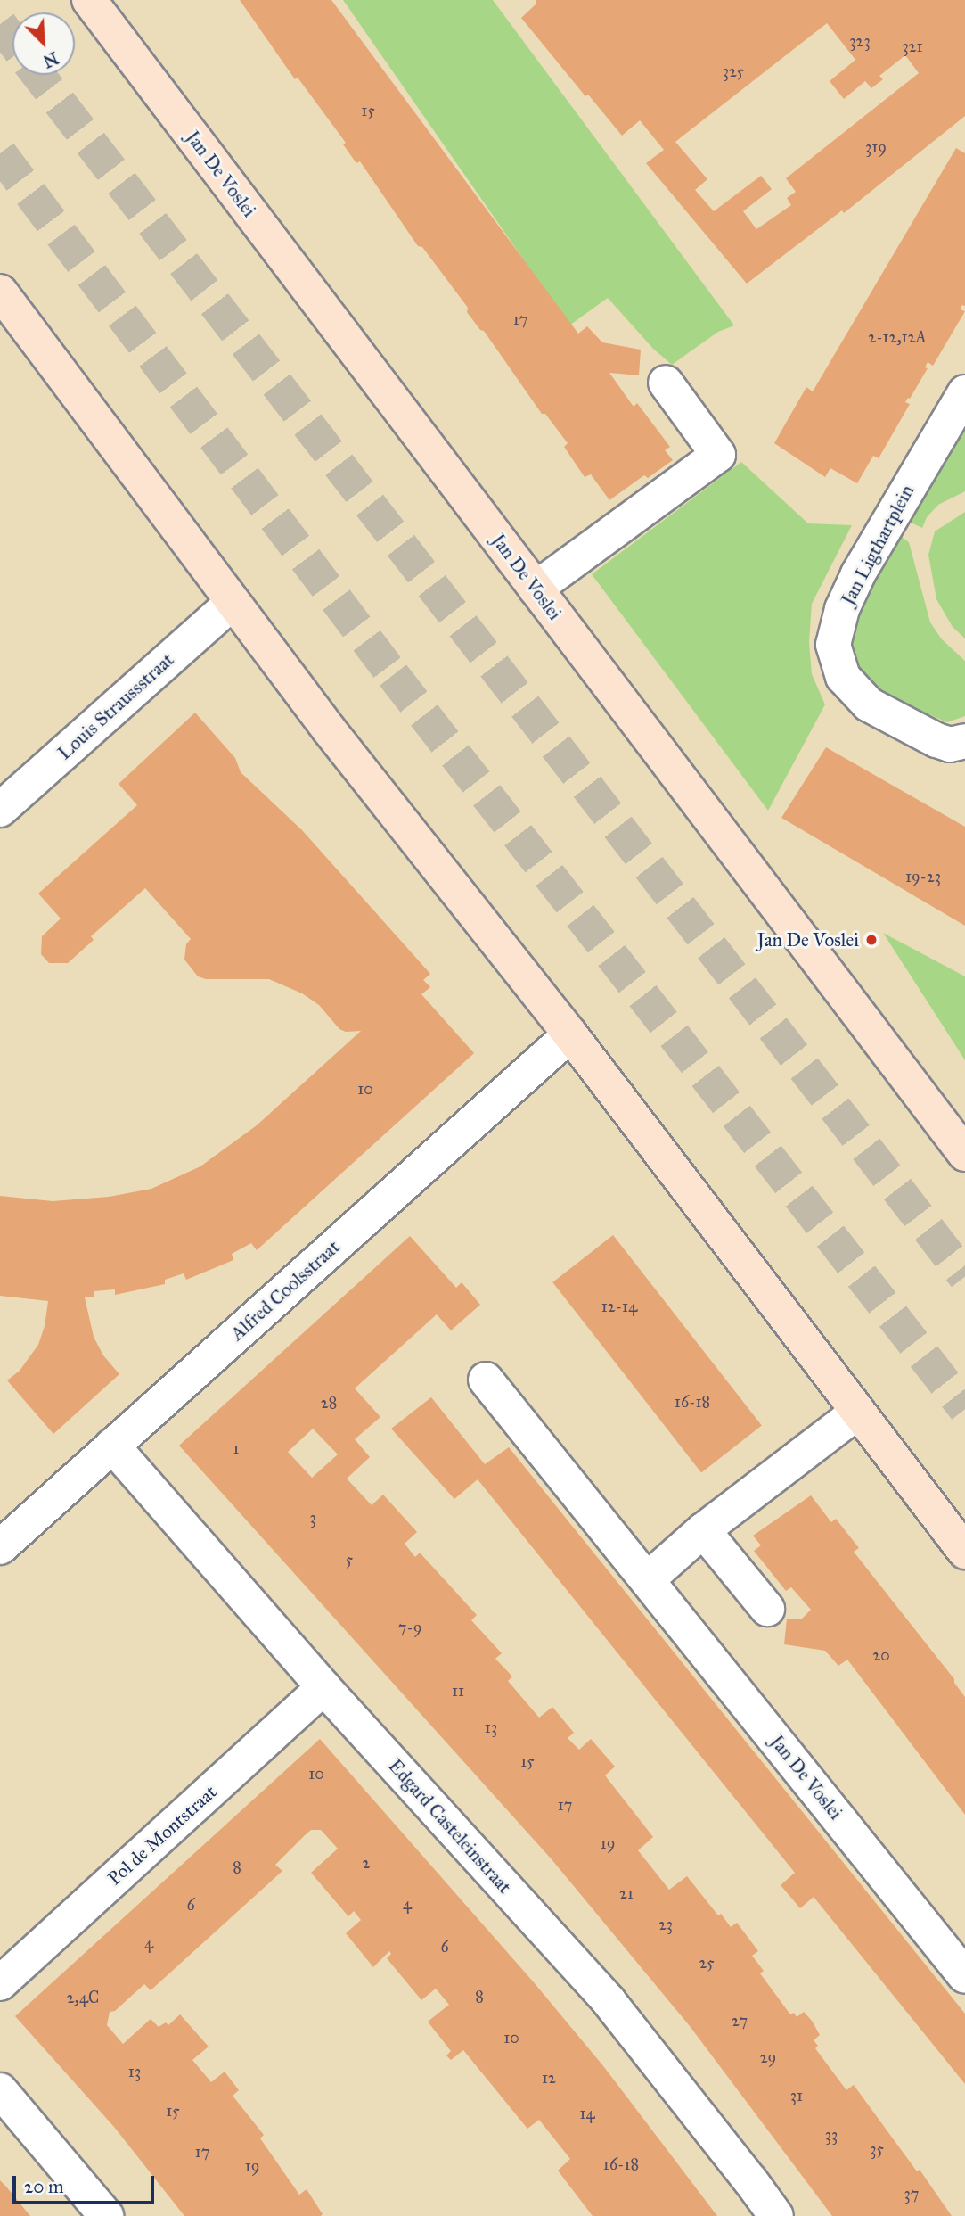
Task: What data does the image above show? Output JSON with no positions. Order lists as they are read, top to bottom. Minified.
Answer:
{"streets":{"main road":["Jan De Voslei"],"street":["Jan Ligthartplein","Louis Straussstraat","Alfred Coolsstraat","Edgard Casteleinstraat","Pol de Montstraat"]},"crossings":[["Alfred Coolsstraat","Edgard Casteleinstraat"],["Edgard Casteleinstraat","Pol de Montstraat"]],"places":["Jan De Voslei"],"house_numbers":["323","321","325","15","319","17","2-12,12A","19-23","10","12-14","16-18","28","1","3","5","7-9","20","11","13","15","10","17","19","2","8","21","4","6","23","4","6","25","8","2,4C","27","10","29","13","12","31","15","14","33","35","17","16-18","19","37"],"scale_bar":"20 m","north":"bottom right"}
